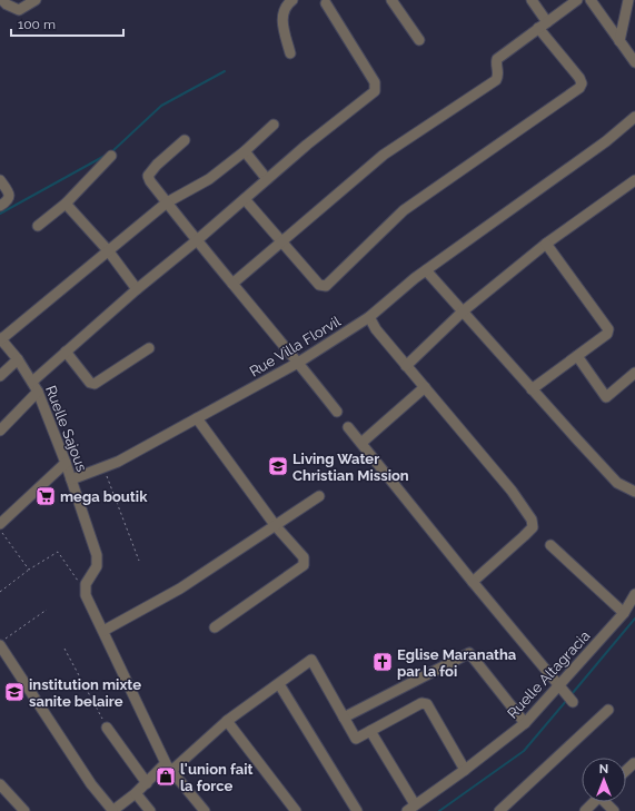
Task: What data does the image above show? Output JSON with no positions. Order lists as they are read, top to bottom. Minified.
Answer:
{"streets":{"street":["Rue Villa Florvil","Ruelle Sajous","Ruelle Altagracia"]},"crossings":[["Rue Villa Florvil","Ruelle Sajous"]],"places":{"school or university":["Living Water Christian Mission","institution mixte sanite belaire"],"supermarket":["mega boutik"],"church":["Eglise Maranatha par la foi"],"shop":["l'union fait la force"]},"scale_bar":"100 m","north":"top"}
